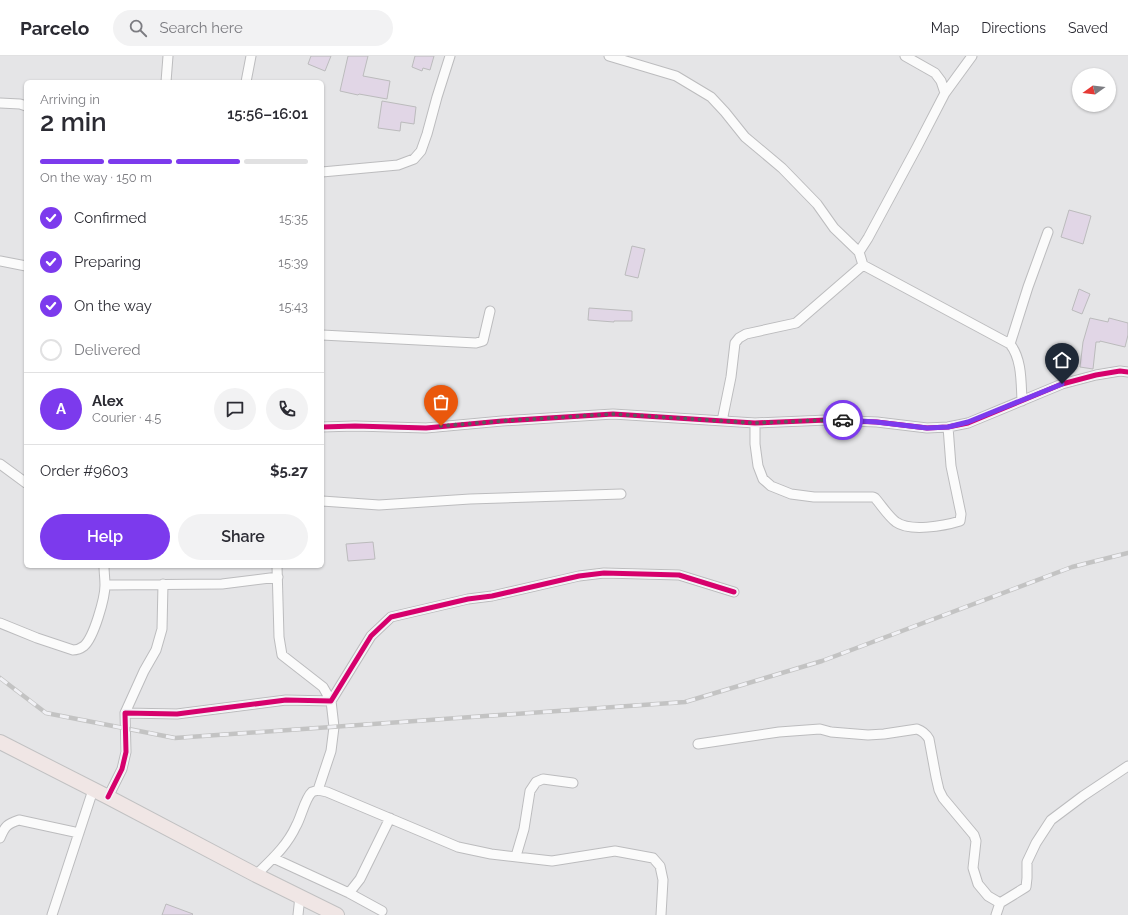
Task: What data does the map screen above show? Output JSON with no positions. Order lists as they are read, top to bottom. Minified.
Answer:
{"north":"left","page":{"header":"Parcelo","search":"Search here","nav":["Map","Directions","Saved"],"heading":["2 min","Arriving in","15:56–16:01"],"panel":["Alex","Courier · 4.5","Order #9603","$5.27"],"bar":"On the way · 150 m","list":[["Confirmed","15:35"],["Preparing","15:39"],["On the way","15:43"],"Delivered"],"round":"A","buttons":["Help","Share"]}}
